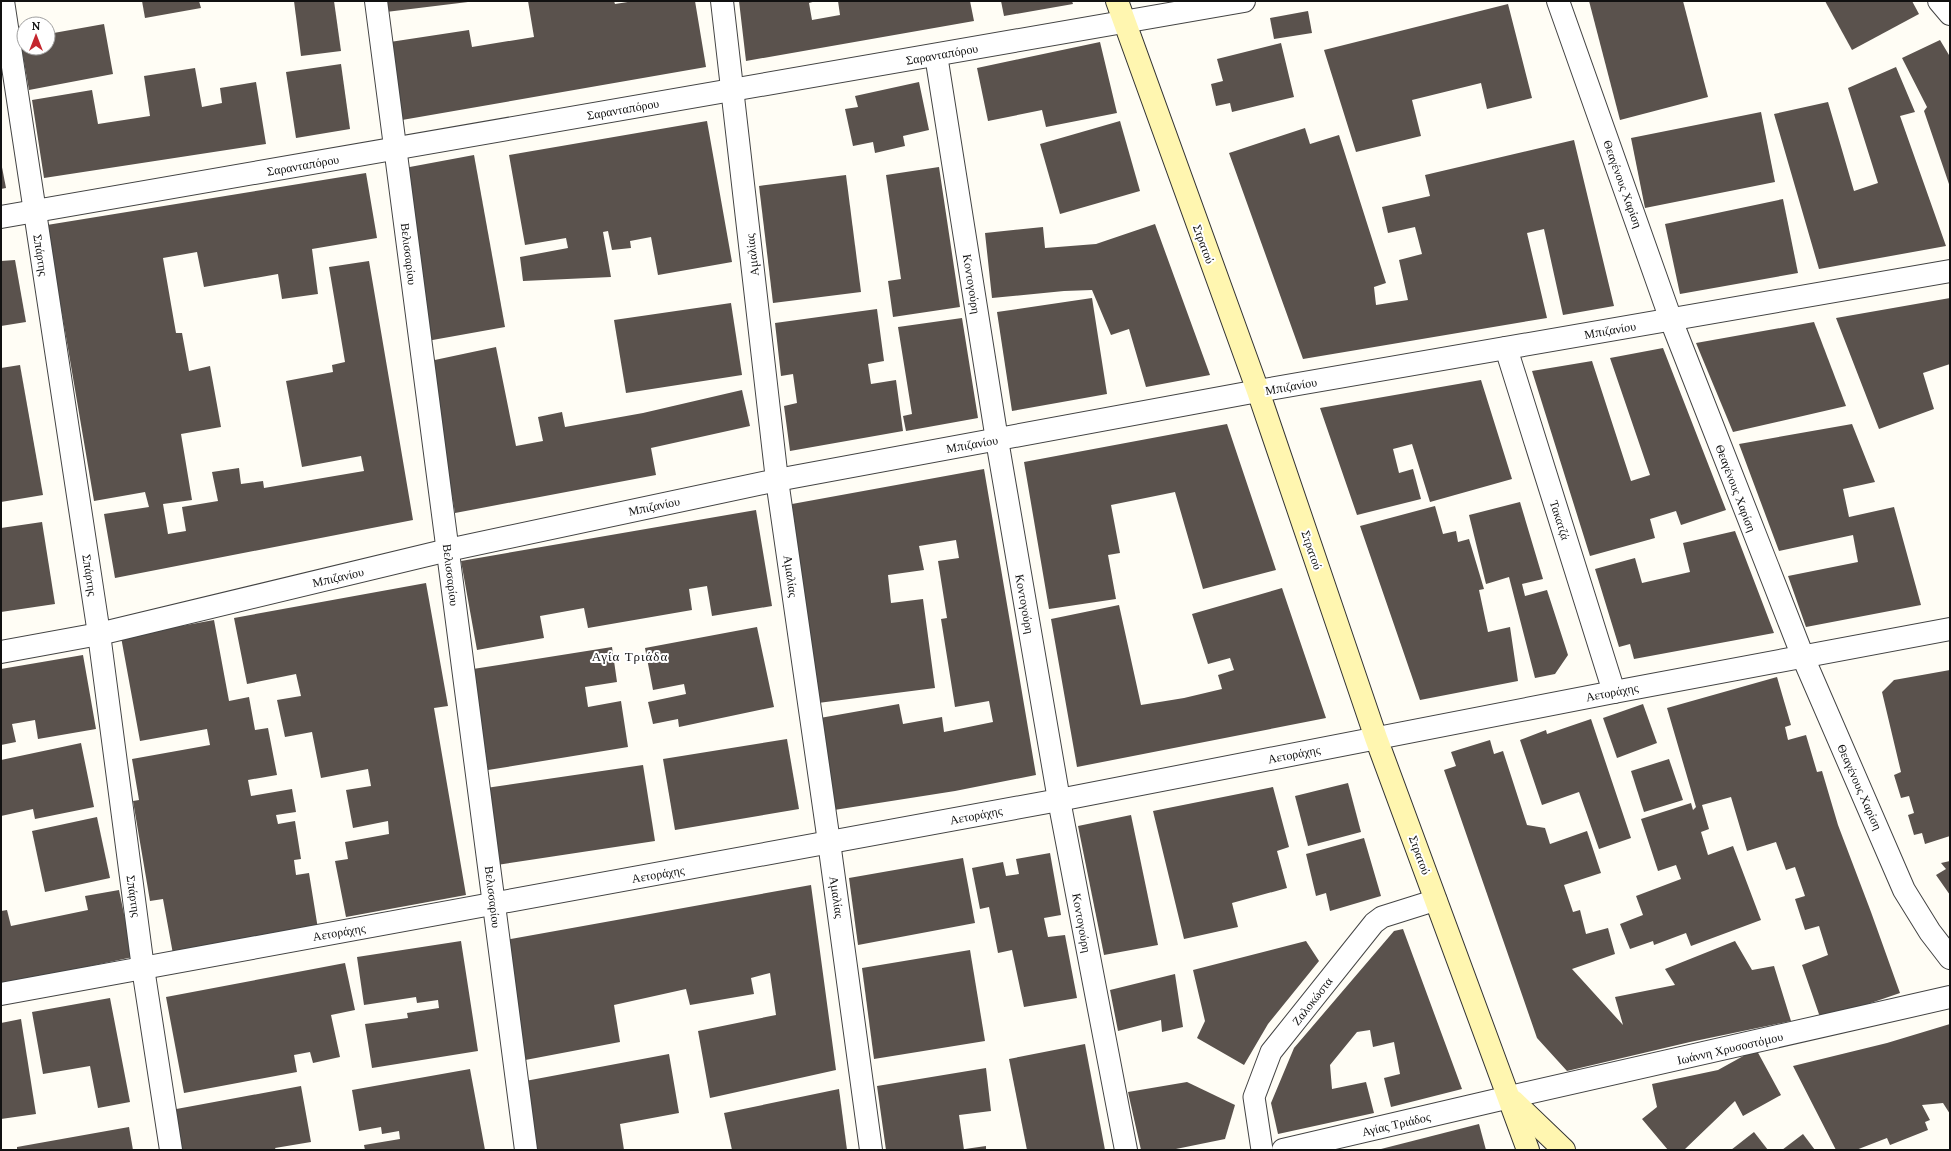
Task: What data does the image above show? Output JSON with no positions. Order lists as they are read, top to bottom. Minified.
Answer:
{"streets":{"main road":["Στρατού"],"street":["Σαρανταπόρου","Θεαγένους Χαρίση","Βελισσαρίου","Σπάρτης","Αμαλίας","Κοντογούρη","Μπιζανίου","Τακατζά","Αετοράχης","Ζαλοκώστα","Ιωάννη Χρυσοστόμου","Αγίας Τριάδος"]},"crossings":[["Σαρανταπόρου","Στρατού"],["Σαρανταπόρου","Βελισσαρίου"],["Σαρανταπόρου","Σπάρτης"],["Σαρανταπόρου","Αμαλίας"],["Σαρανταπόρου","Κοντογούρη"],["Θεαγένους Χαρίση","Μπιζανίου"],["Θεαγένους Χαρίση","Αετοράχης"],["Στρατού","Μπιζανίου"],["Στρατού","Αετοράχης"],["Στρατού","Ζαλοκώστα"],["Στρατού","Ιωάννη Χρυσοστόμου"],["Στρατού","Αγίας Τριάδος"],["Βελισσαρίου","Μπιζανίου"],["Βελισσαρίου","Αετοράχης"],["Σπάρτης","Μπιζανίου"],["Σπάρτης","Αετοράχης"],["Αμαλίας","Μπιζανίου"],["Αμαλίας","Αετοράχης"],["Κοντογούρη","Μπιζανίου"],["Κοντογούρη","Αετοράχης"],["Μπιζανίου","Τακατζά"],["Τακατζά","Αετοράχης"],["Ιωάννη Χρυσοστόμου","Αγίας Τριάδος"]],"districts":["Αγία Τριάδα"],"north":"top"}
